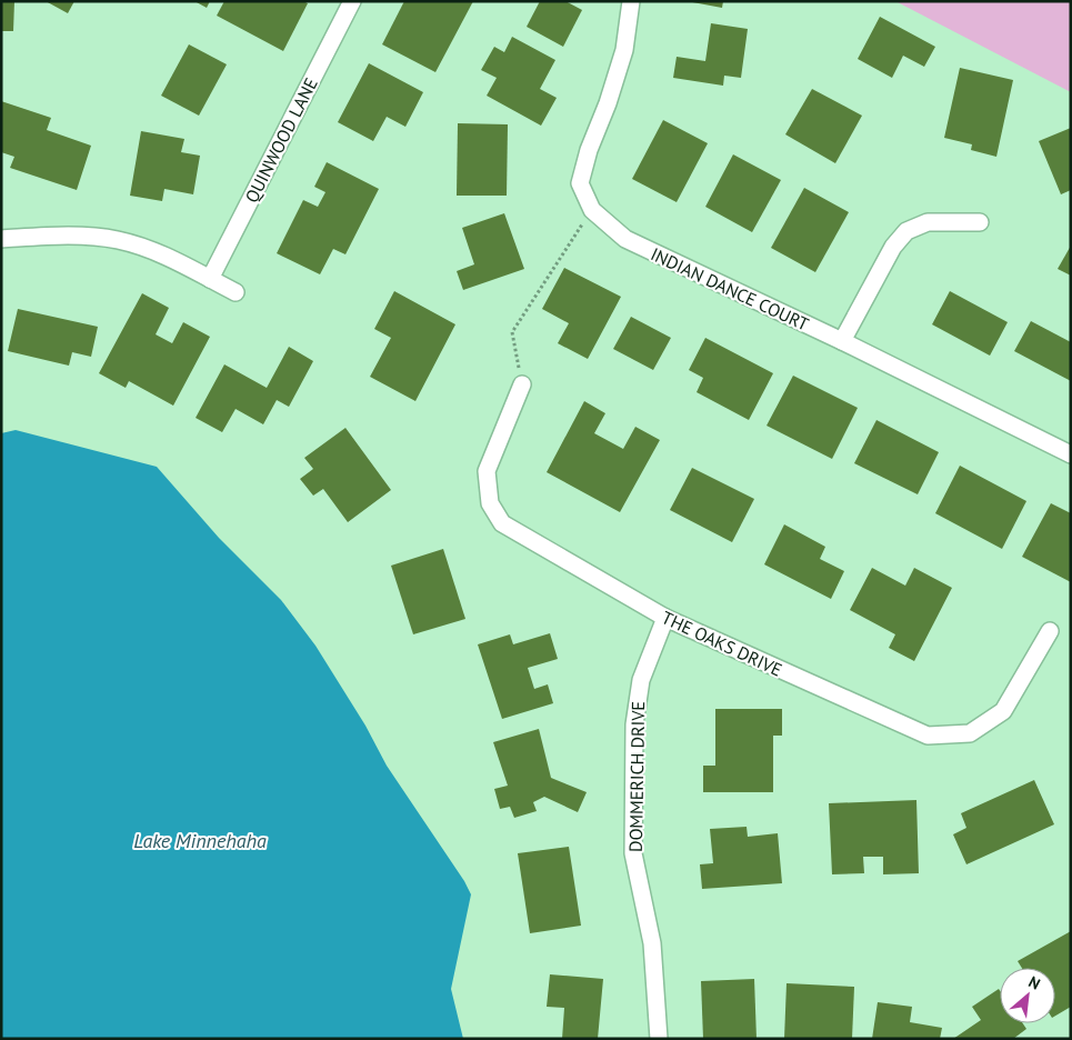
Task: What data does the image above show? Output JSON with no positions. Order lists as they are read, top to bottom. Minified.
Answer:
{"streets":{"street":["QUINWOOD LANE","INDIAN DANCE COURT","THE OAKS DRIVE","DOMMERICH DRIVE"]},"crossings":[["THE OAKS DRIVE","DOMMERICH DRIVE"]],"water":["Lake Minnehaha"],"north":"top right"}
